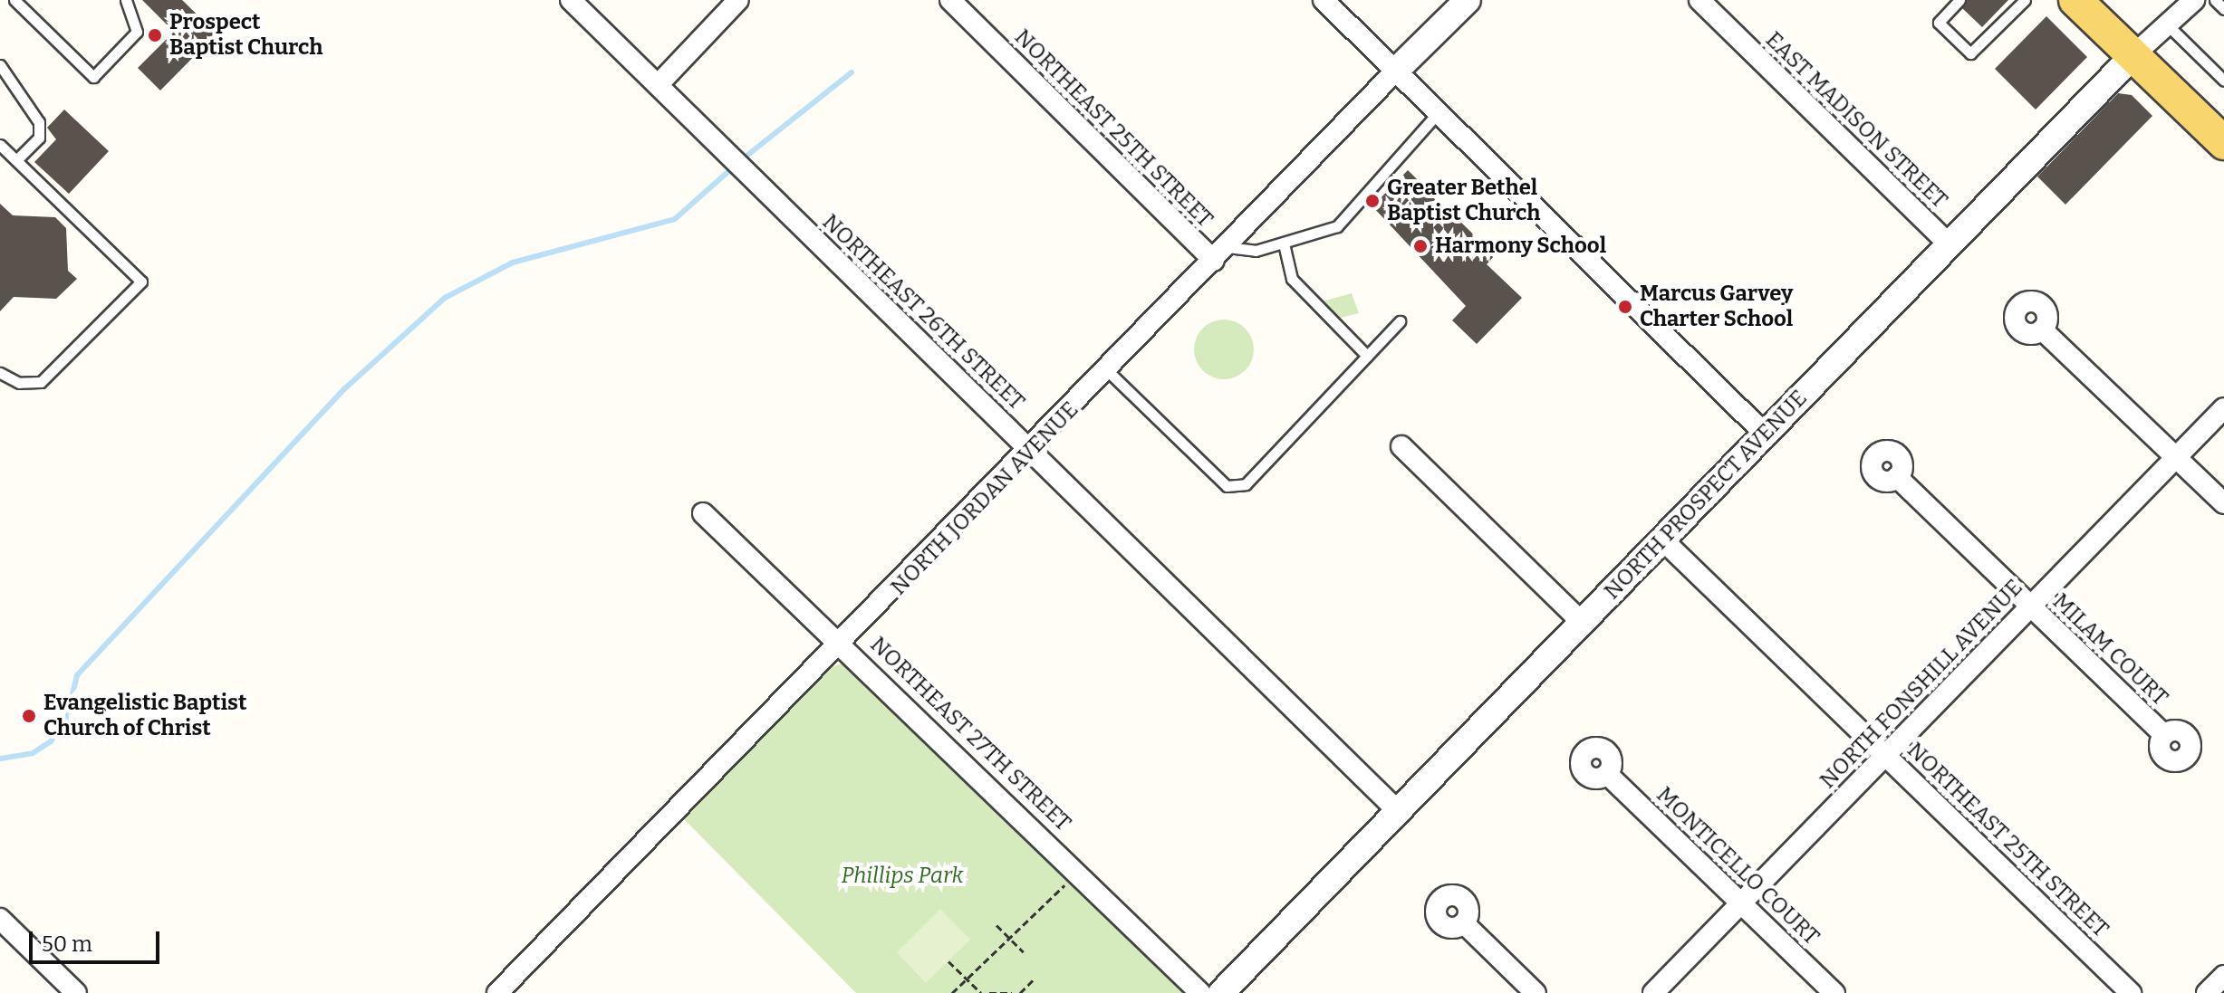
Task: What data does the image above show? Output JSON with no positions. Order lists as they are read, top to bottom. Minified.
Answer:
{"streets":{"street":["EAST MADISON STREET","NORTHEAST 25TH STREET","NORTHEAST 26TH STREET","NORTH PROSPECT AVENUE","NORTH JORDAN AVENUE","MILAM COURT","NORTH FONSHILL AVENUE","NORTHEAST 27TH STREET","MONTICELLO COURT"]},"crossings":[["EAST MADISON STREET","NORTH PROSPECT AVENUE"],["NORTHEAST 25TH STREET","NORTH PROSPECT AVENUE"],["NORTHEAST 25TH STREET","NORTH JORDAN AVENUE"],["NORTHEAST 25TH STREET","NORTH FONSHILL AVENUE"],["NORTHEAST 26TH STREET","NORTH PROSPECT AVENUE"],["NORTHEAST 26TH STREET","NORTH JORDAN AVENUE"],["NORTH JORDAN AVENUE","NORTHEAST 27TH STREET"],["MILAM COURT","NORTH FONSHILL AVENUE"],["NORTH FONSHILL AVENUE","MONTICELLO COURT"]],"parks":["Phillips Park"],"places":["Prospect Baptist Church","Greater Bethel Baptist Church","Harmony School","Marcus Garvey Charter School","Evangelistic Baptist Church of Christ"],"scale_bar":"50 m"}
